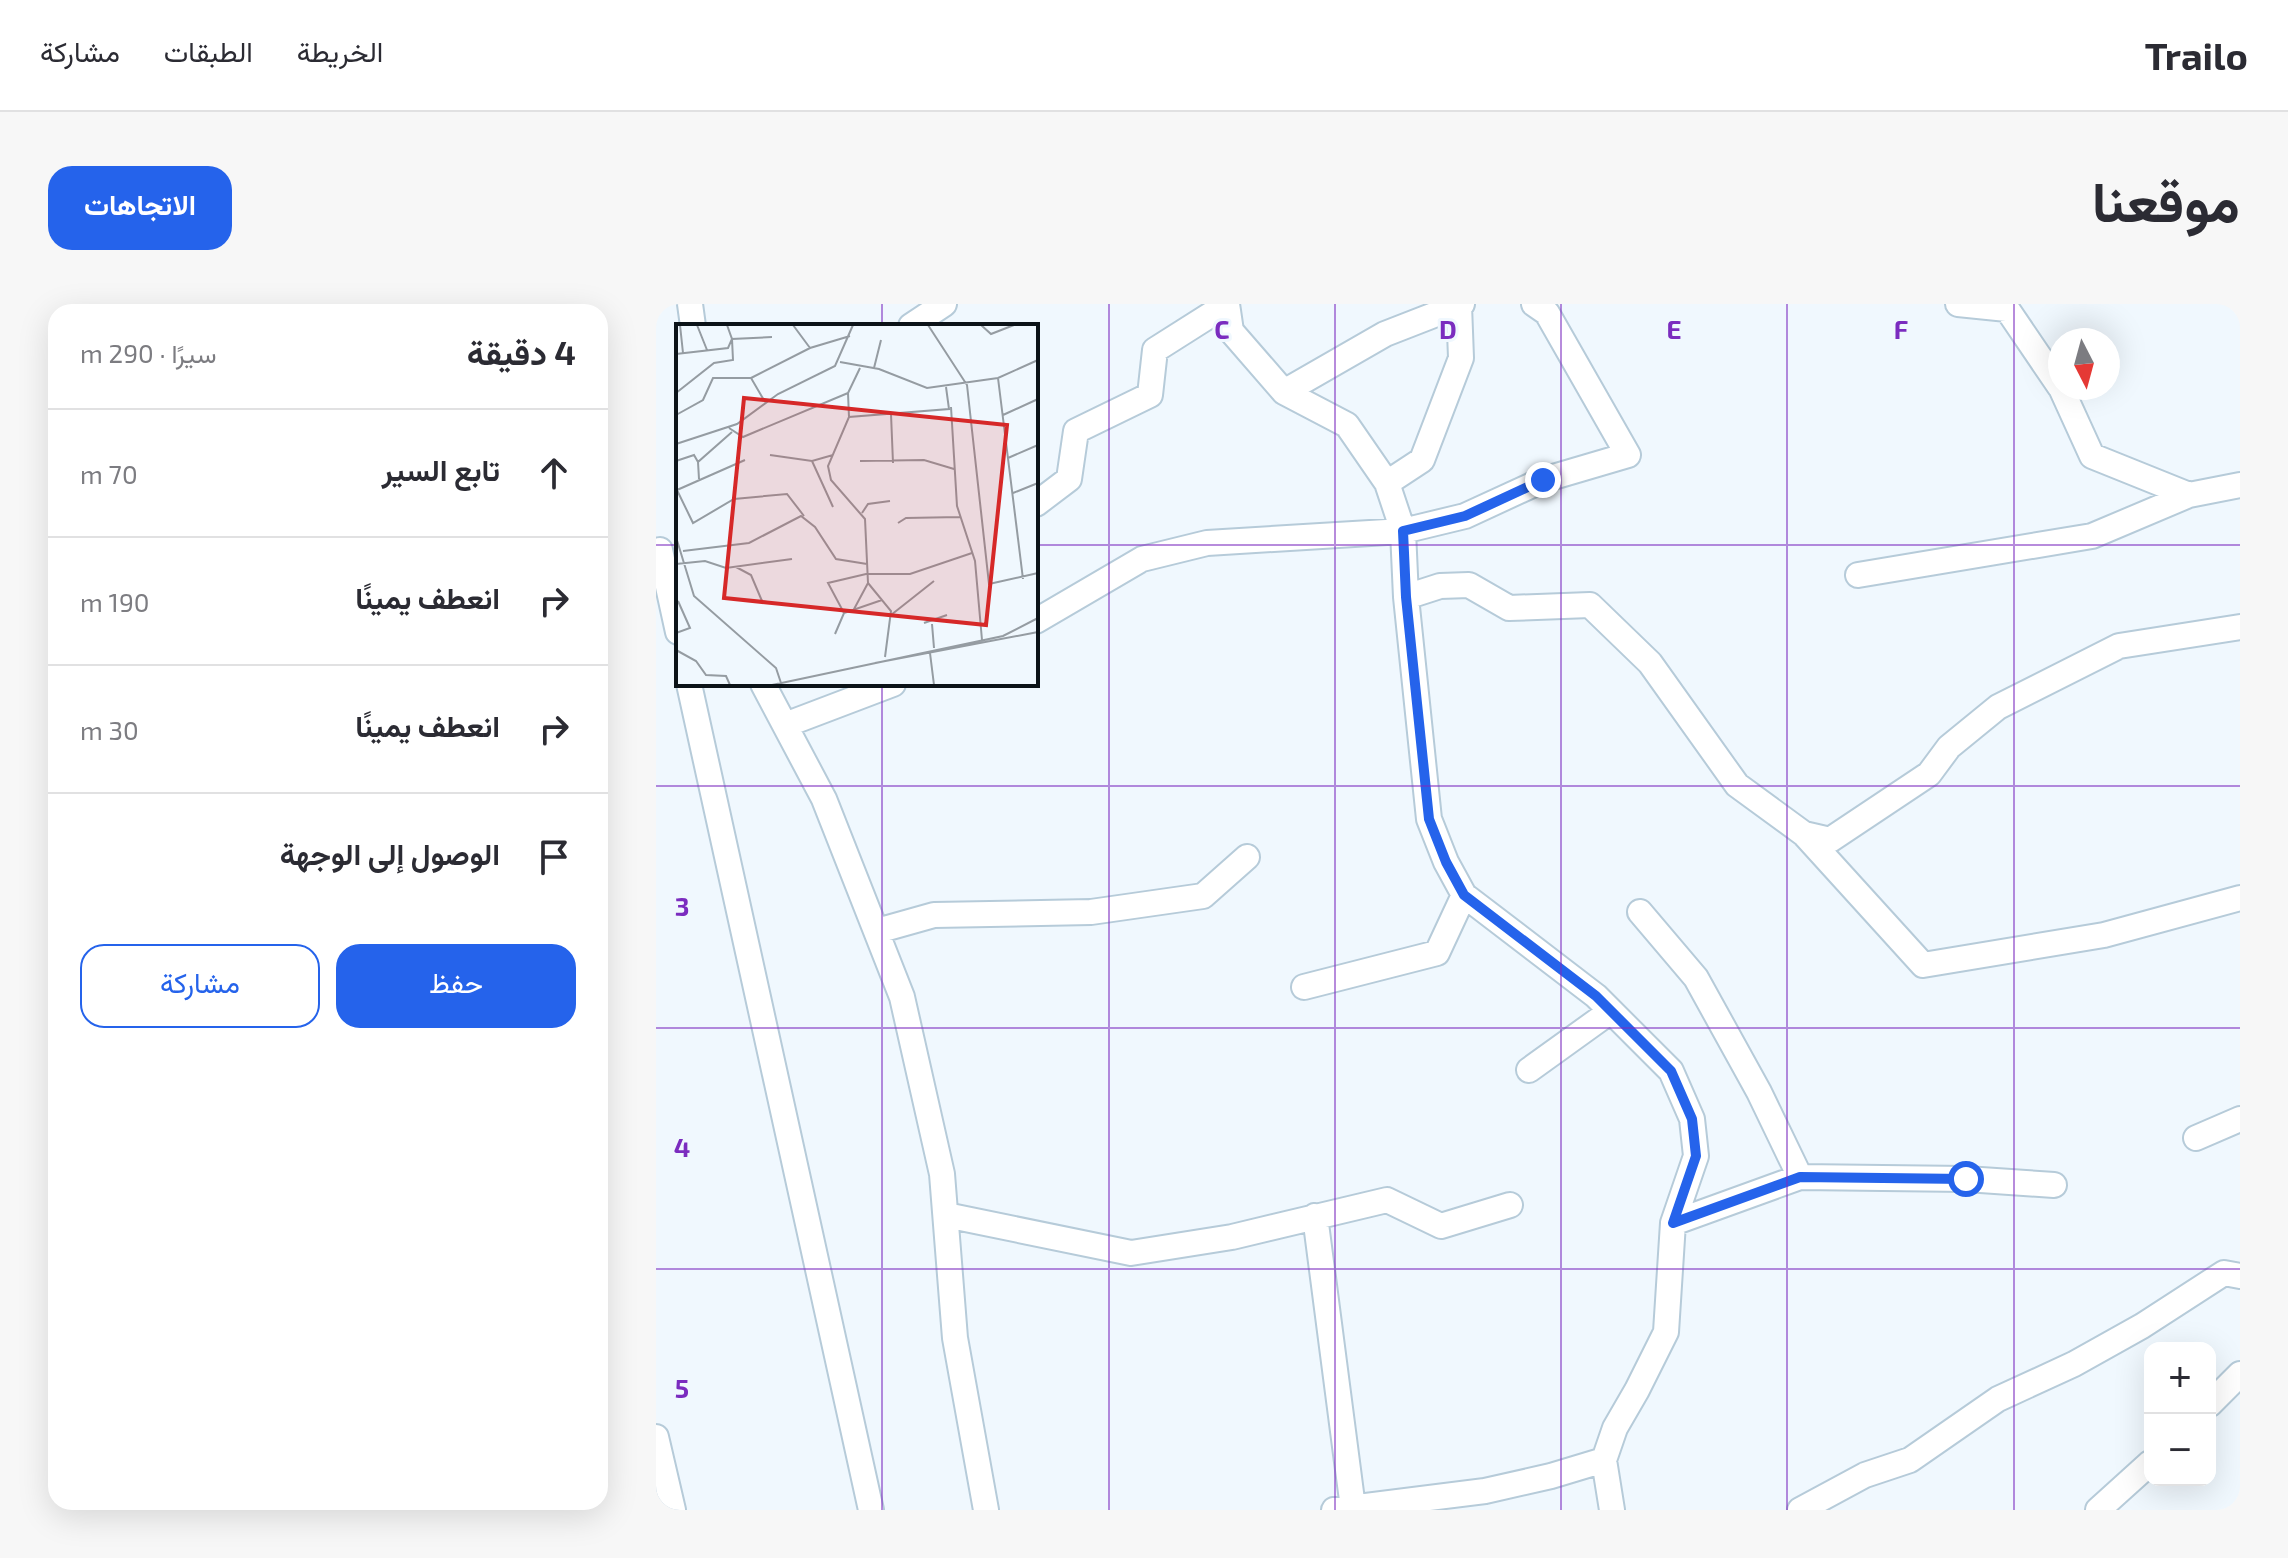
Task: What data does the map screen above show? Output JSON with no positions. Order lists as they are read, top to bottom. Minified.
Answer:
{"north":"bottom","page":{"header":"Trailo","nav":["الخريطة","الطبقات","مشاركة"],"title":"موقعنا","buttons":["الاتجاهات",["حفظ","مشاركة"]],"heading":["4 دقيقة","سيرًا · 290 m"],"list":[["تابع السير","70 m"],["انعطف يمينًا","190 m"],["انعطف يمينًا","30 m"],"الوصول إلى الوجهة"],"map_buttons":["+","−"]},"grid":{"columns":["C","D","E","F"],"rows":["3","4","5"]}}
